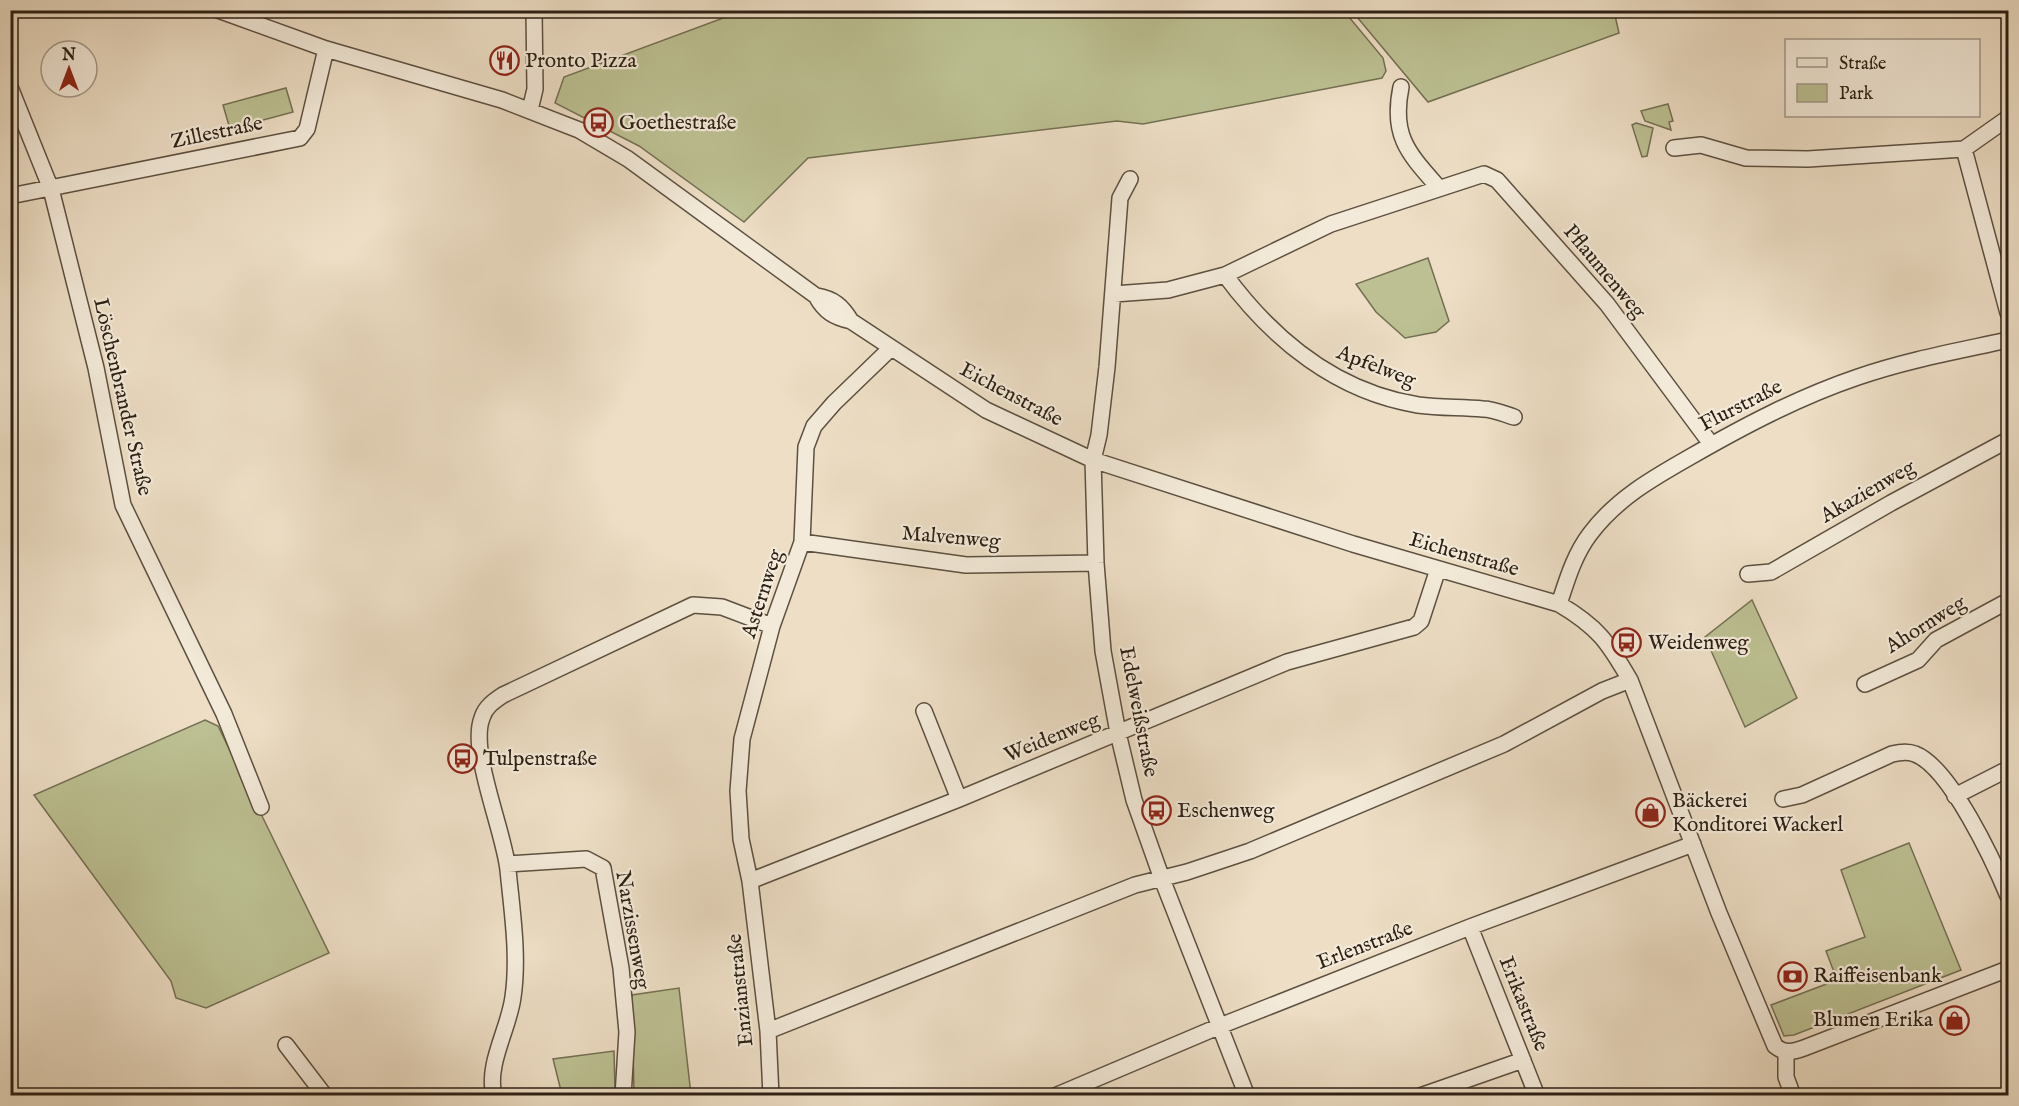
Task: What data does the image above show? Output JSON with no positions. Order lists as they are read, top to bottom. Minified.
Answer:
{"streets":{"street":["Zillestraße","Pflaumenweg","Apfelweg","Eichenstraße","Löschenbrander Straße","Flurstraße","Akazienweg","Malvenweg","Asternweg","Ahornweg","Edelweißstraße","Weidenweg","Narzissenweg","Erlenstraße","Enzianstraße","Erikastraße"]},"crossings":[["Zillestraße","Eichenstraße"],["Zillestraße","Löschenbrander Straße"],["Pflaumenweg","Apfelweg"],["Pflaumenweg","Flurstraße"],["Eichenstraße","Flurstraße"],["Eichenstraße","Asternweg"],["Eichenstraße","Edelweißstraße"],["Eichenstraße","Weidenweg"],["Eichenstraße","Erlenstraße"],["Malvenweg","Asternweg"],["Malvenweg","Edelweißstraße"],["Asternweg","Weidenweg"],["Asternweg","Enzianstraße"],["Edelweißstraße","Weidenweg"],["Edelweißstraße","Erlenstraße"],["Weidenweg","Enzianstraße"],["Erlenstraße","Erikastraße"]],"places":{"restaurant":["Pronto Pizza"],"bus stop":["Goethestraße","Weidenweg","Tulpenstraße","Eschenweg"],"shop":["Bäckerei Konditorei Wackerl","Blumen Erika"],"bank":["Raiffeisenbank"]},"legend":["Straße","Park"],"north":"top"}
